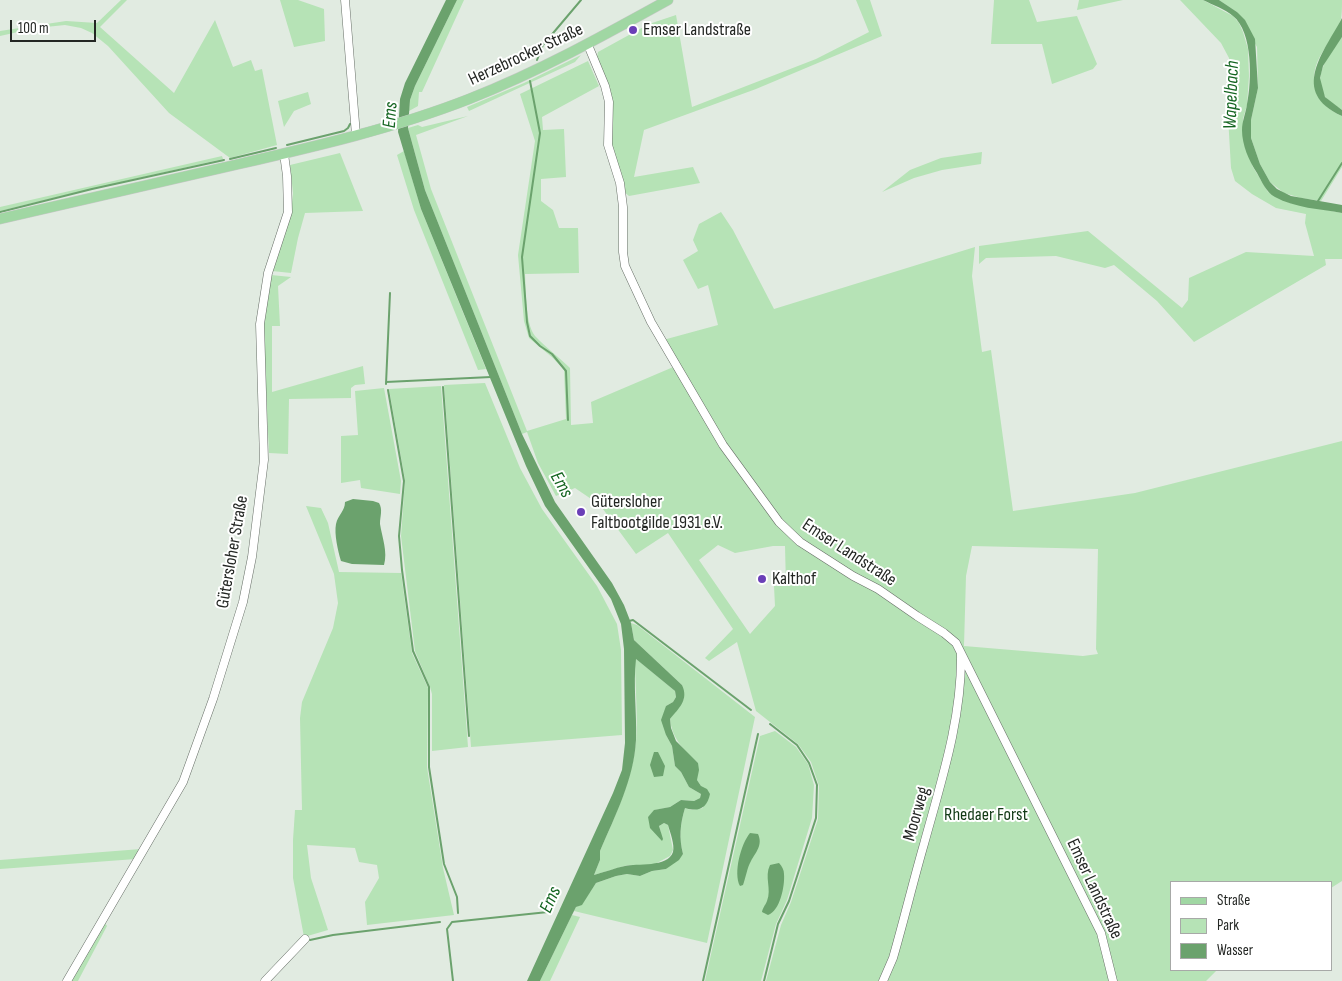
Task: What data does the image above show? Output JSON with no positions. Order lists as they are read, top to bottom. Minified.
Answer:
{"streets":{"main road":["Herzebrocker Straße"],"street":["Gütersloher Straße","Emser Landstraße","Moorweg"]},"crossings":[["Herzebrocker Straße","Emser Landstraße"],["Emser Landstraße","Moorweg"]],"water":["Wapelbach","Ems"],"parks":["Rhedaer Forst"],"places":["Emser Landstraße","Gütersloher Faltbootgilde 1931 e.V.","Kalthof"],"legend":["Straße","Park","Wasser"],"scale_bar":"100 m"}
